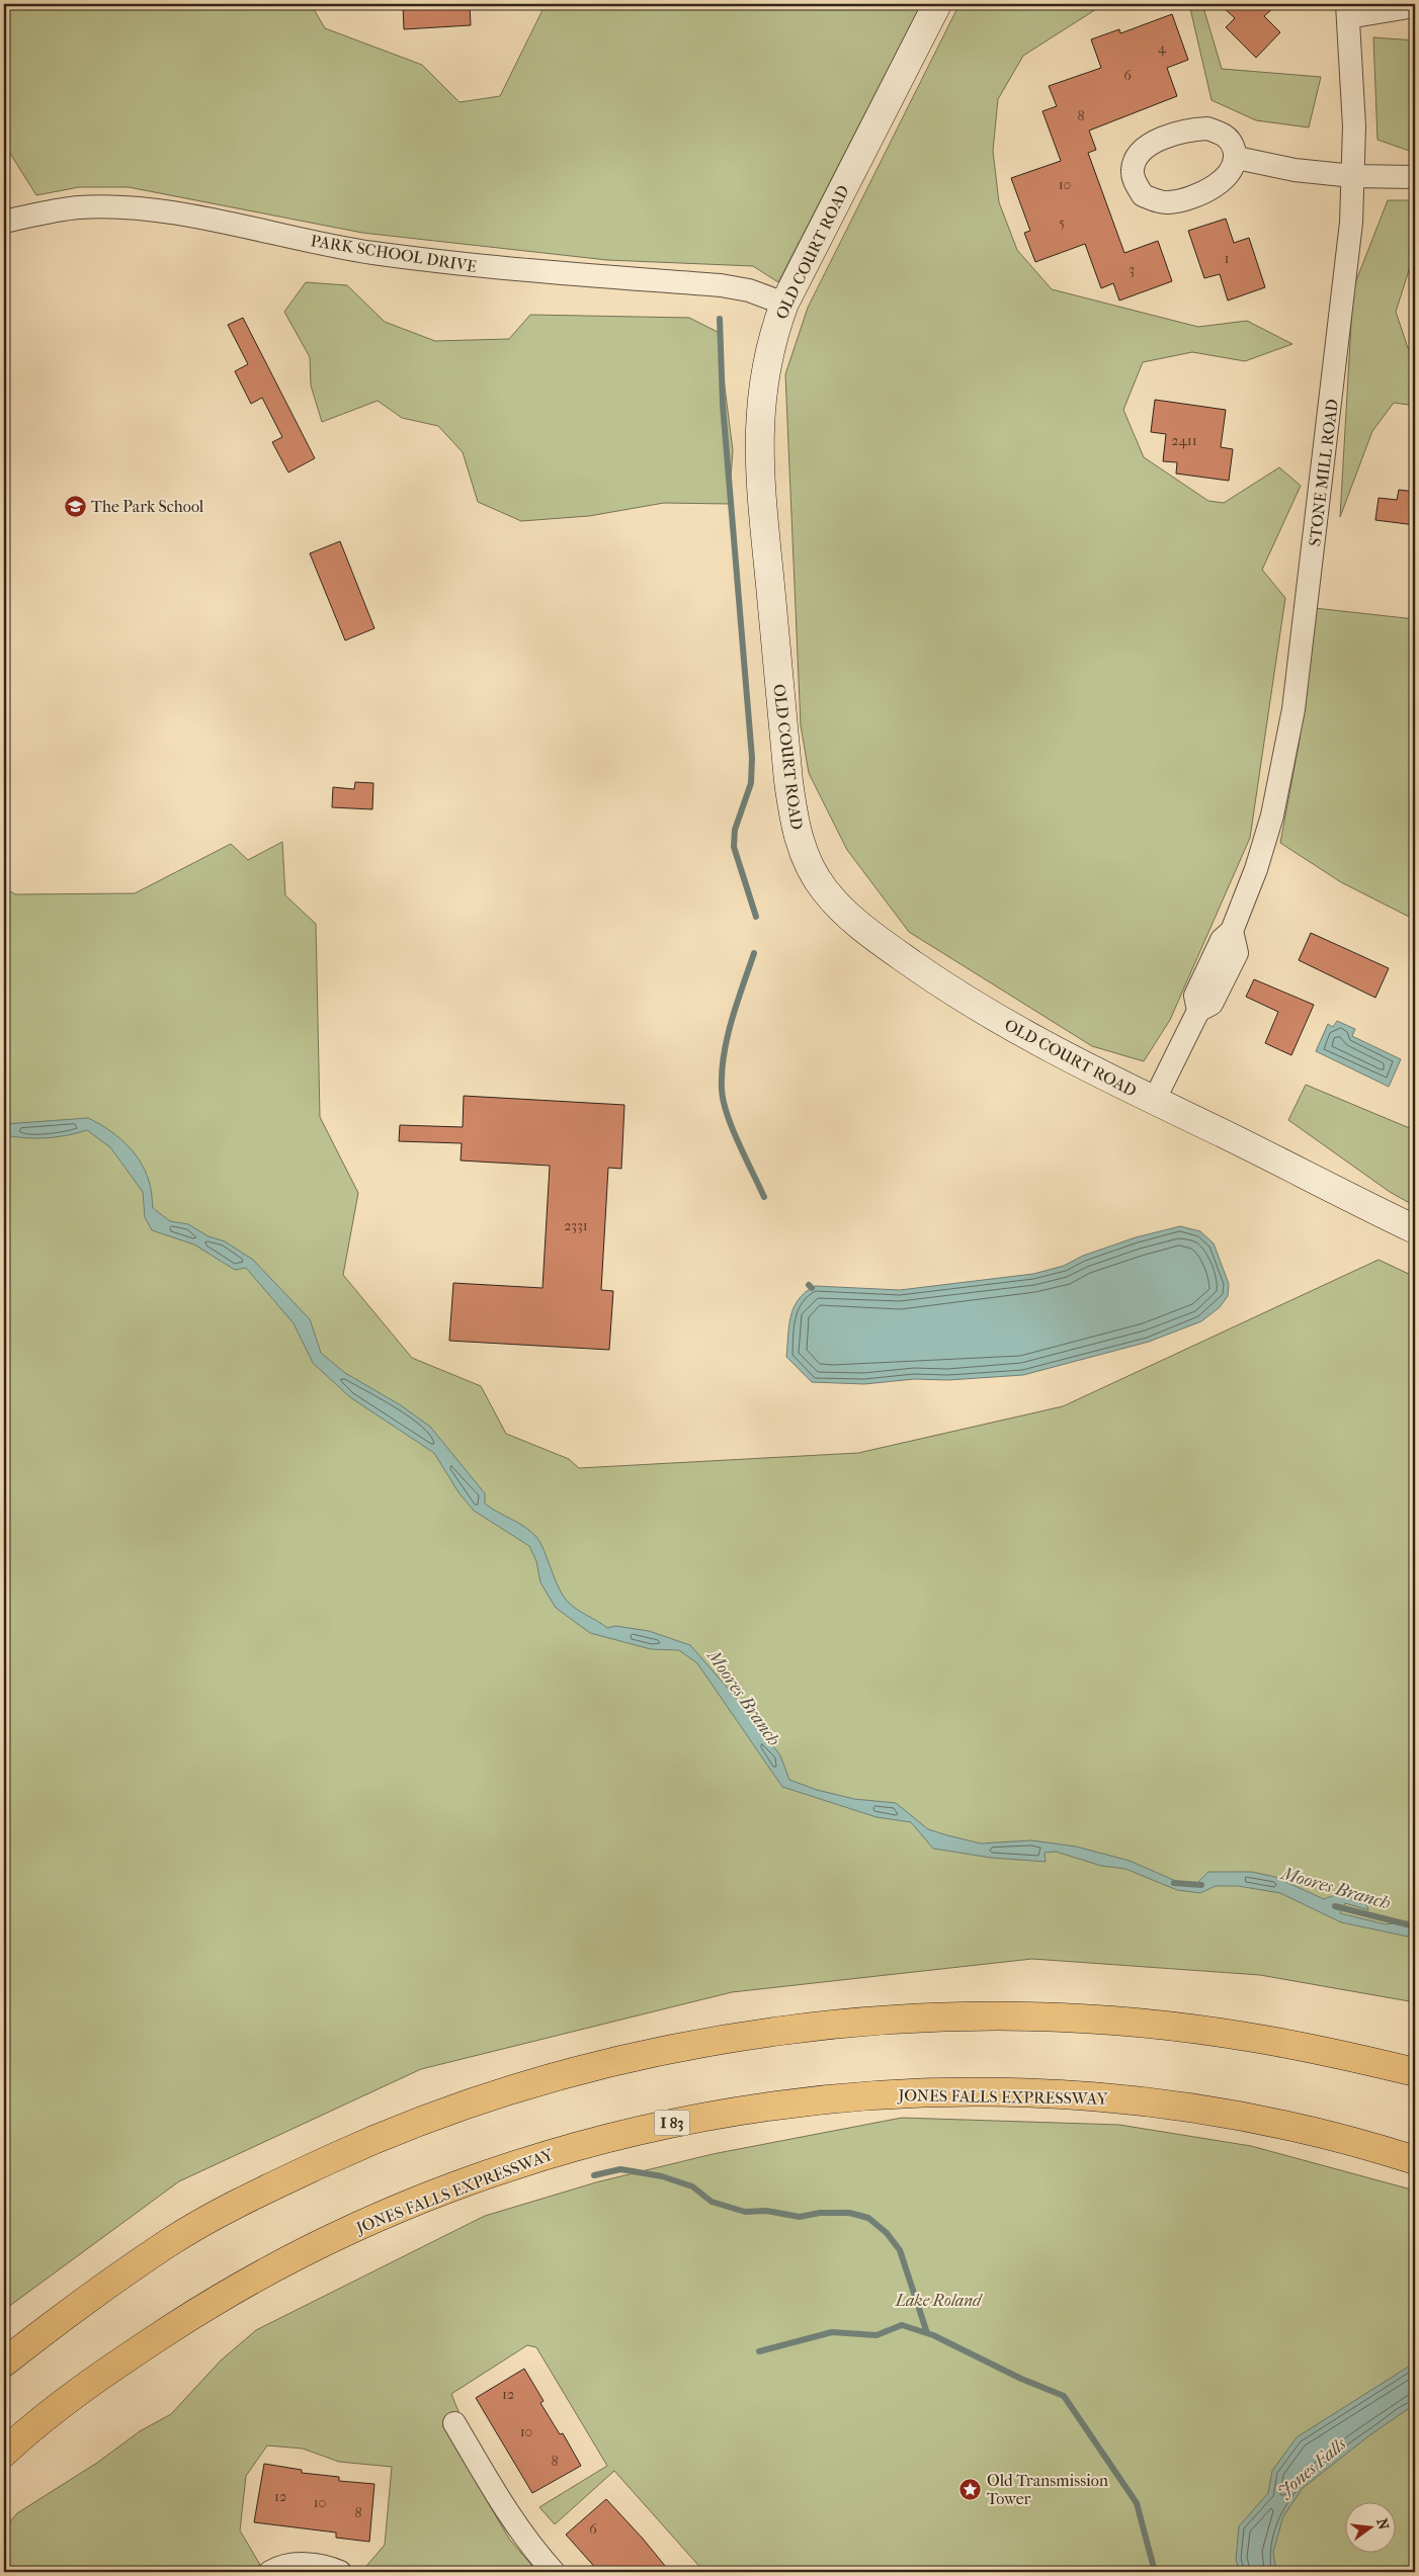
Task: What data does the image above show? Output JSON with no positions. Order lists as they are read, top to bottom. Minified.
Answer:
{"streets":{"highway":["JONES FALLS EXPRESSWAY","I 83"],"main road":["OLD COURT ROAD"],"street":["PARK SCHOOL DRIVE","STONE MILL ROAD"]},"crossings":[["OLD COURT ROAD","PARK SCHOOL DRIVE"],["OLD COURT ROAD","STONE MILL ROAD"]],"water":["Moores Branch","Jones Falls"],"parks":["Lake Roland"],"places":{"school or university":["The Park School"],"place":["Old Transmission Tower"]},"house_numbers":["4","6","8","10","5","1","3","2411","2331","12","10","8","12","10","8","6"],"north":"right"}
